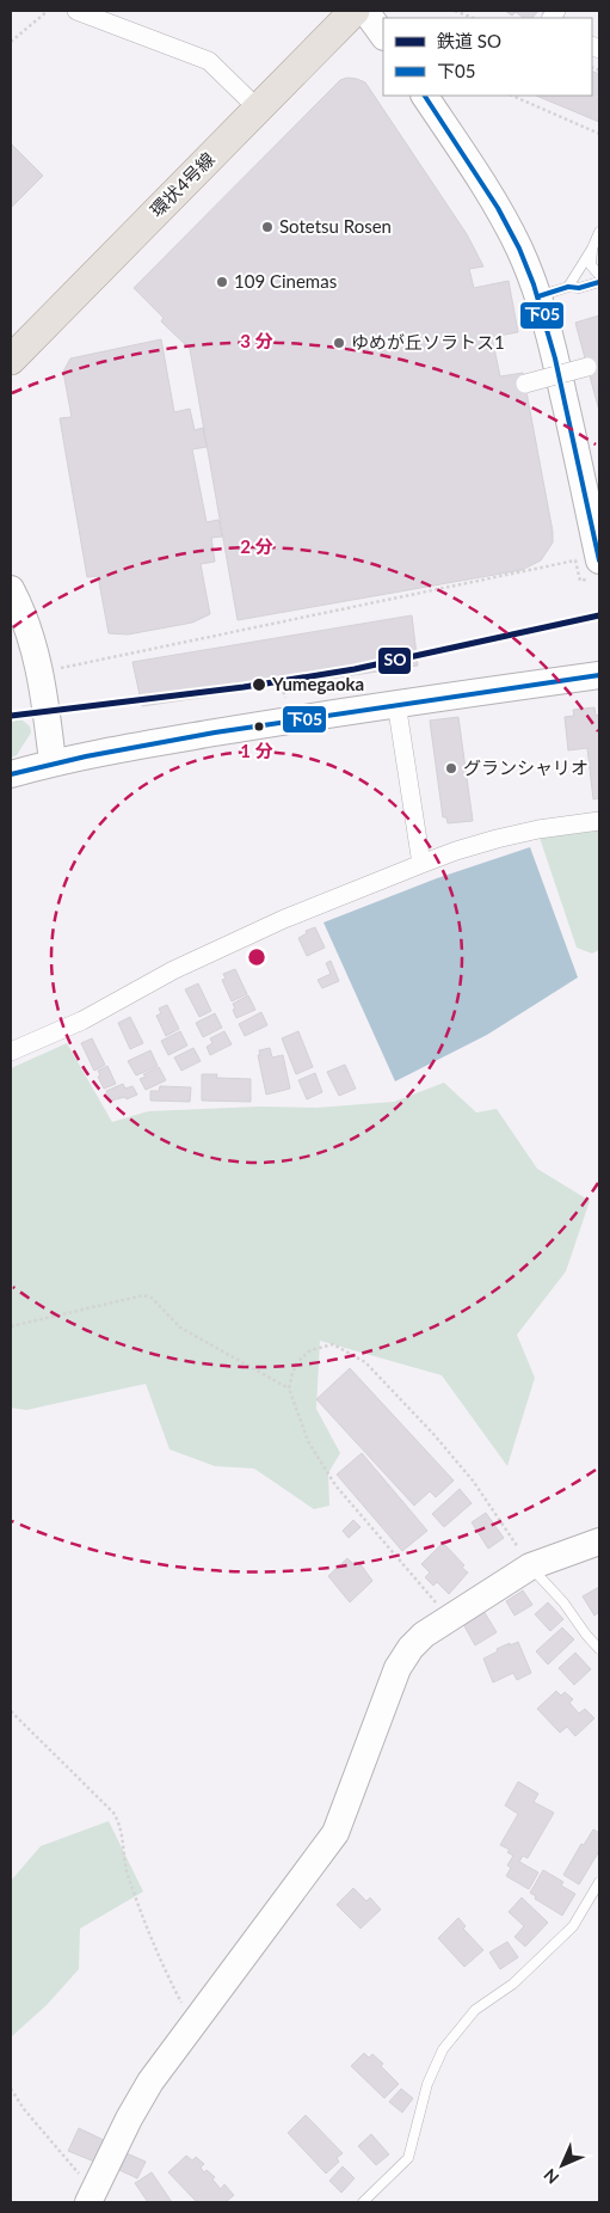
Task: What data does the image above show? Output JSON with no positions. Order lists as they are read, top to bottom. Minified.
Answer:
{"streets":{"main road":["環状4号線"]},"places":["Sotetsu Rosen","109 Cinemas","ゆめが丘ソラトス1","Yumegaoka","グランシャリオ"],"lines":["transit line 下05","rail line SO"],"legend":["鉄道 SO","下05"],"north":"bottom left","rings":["3 分","2 分","1 分"]}
